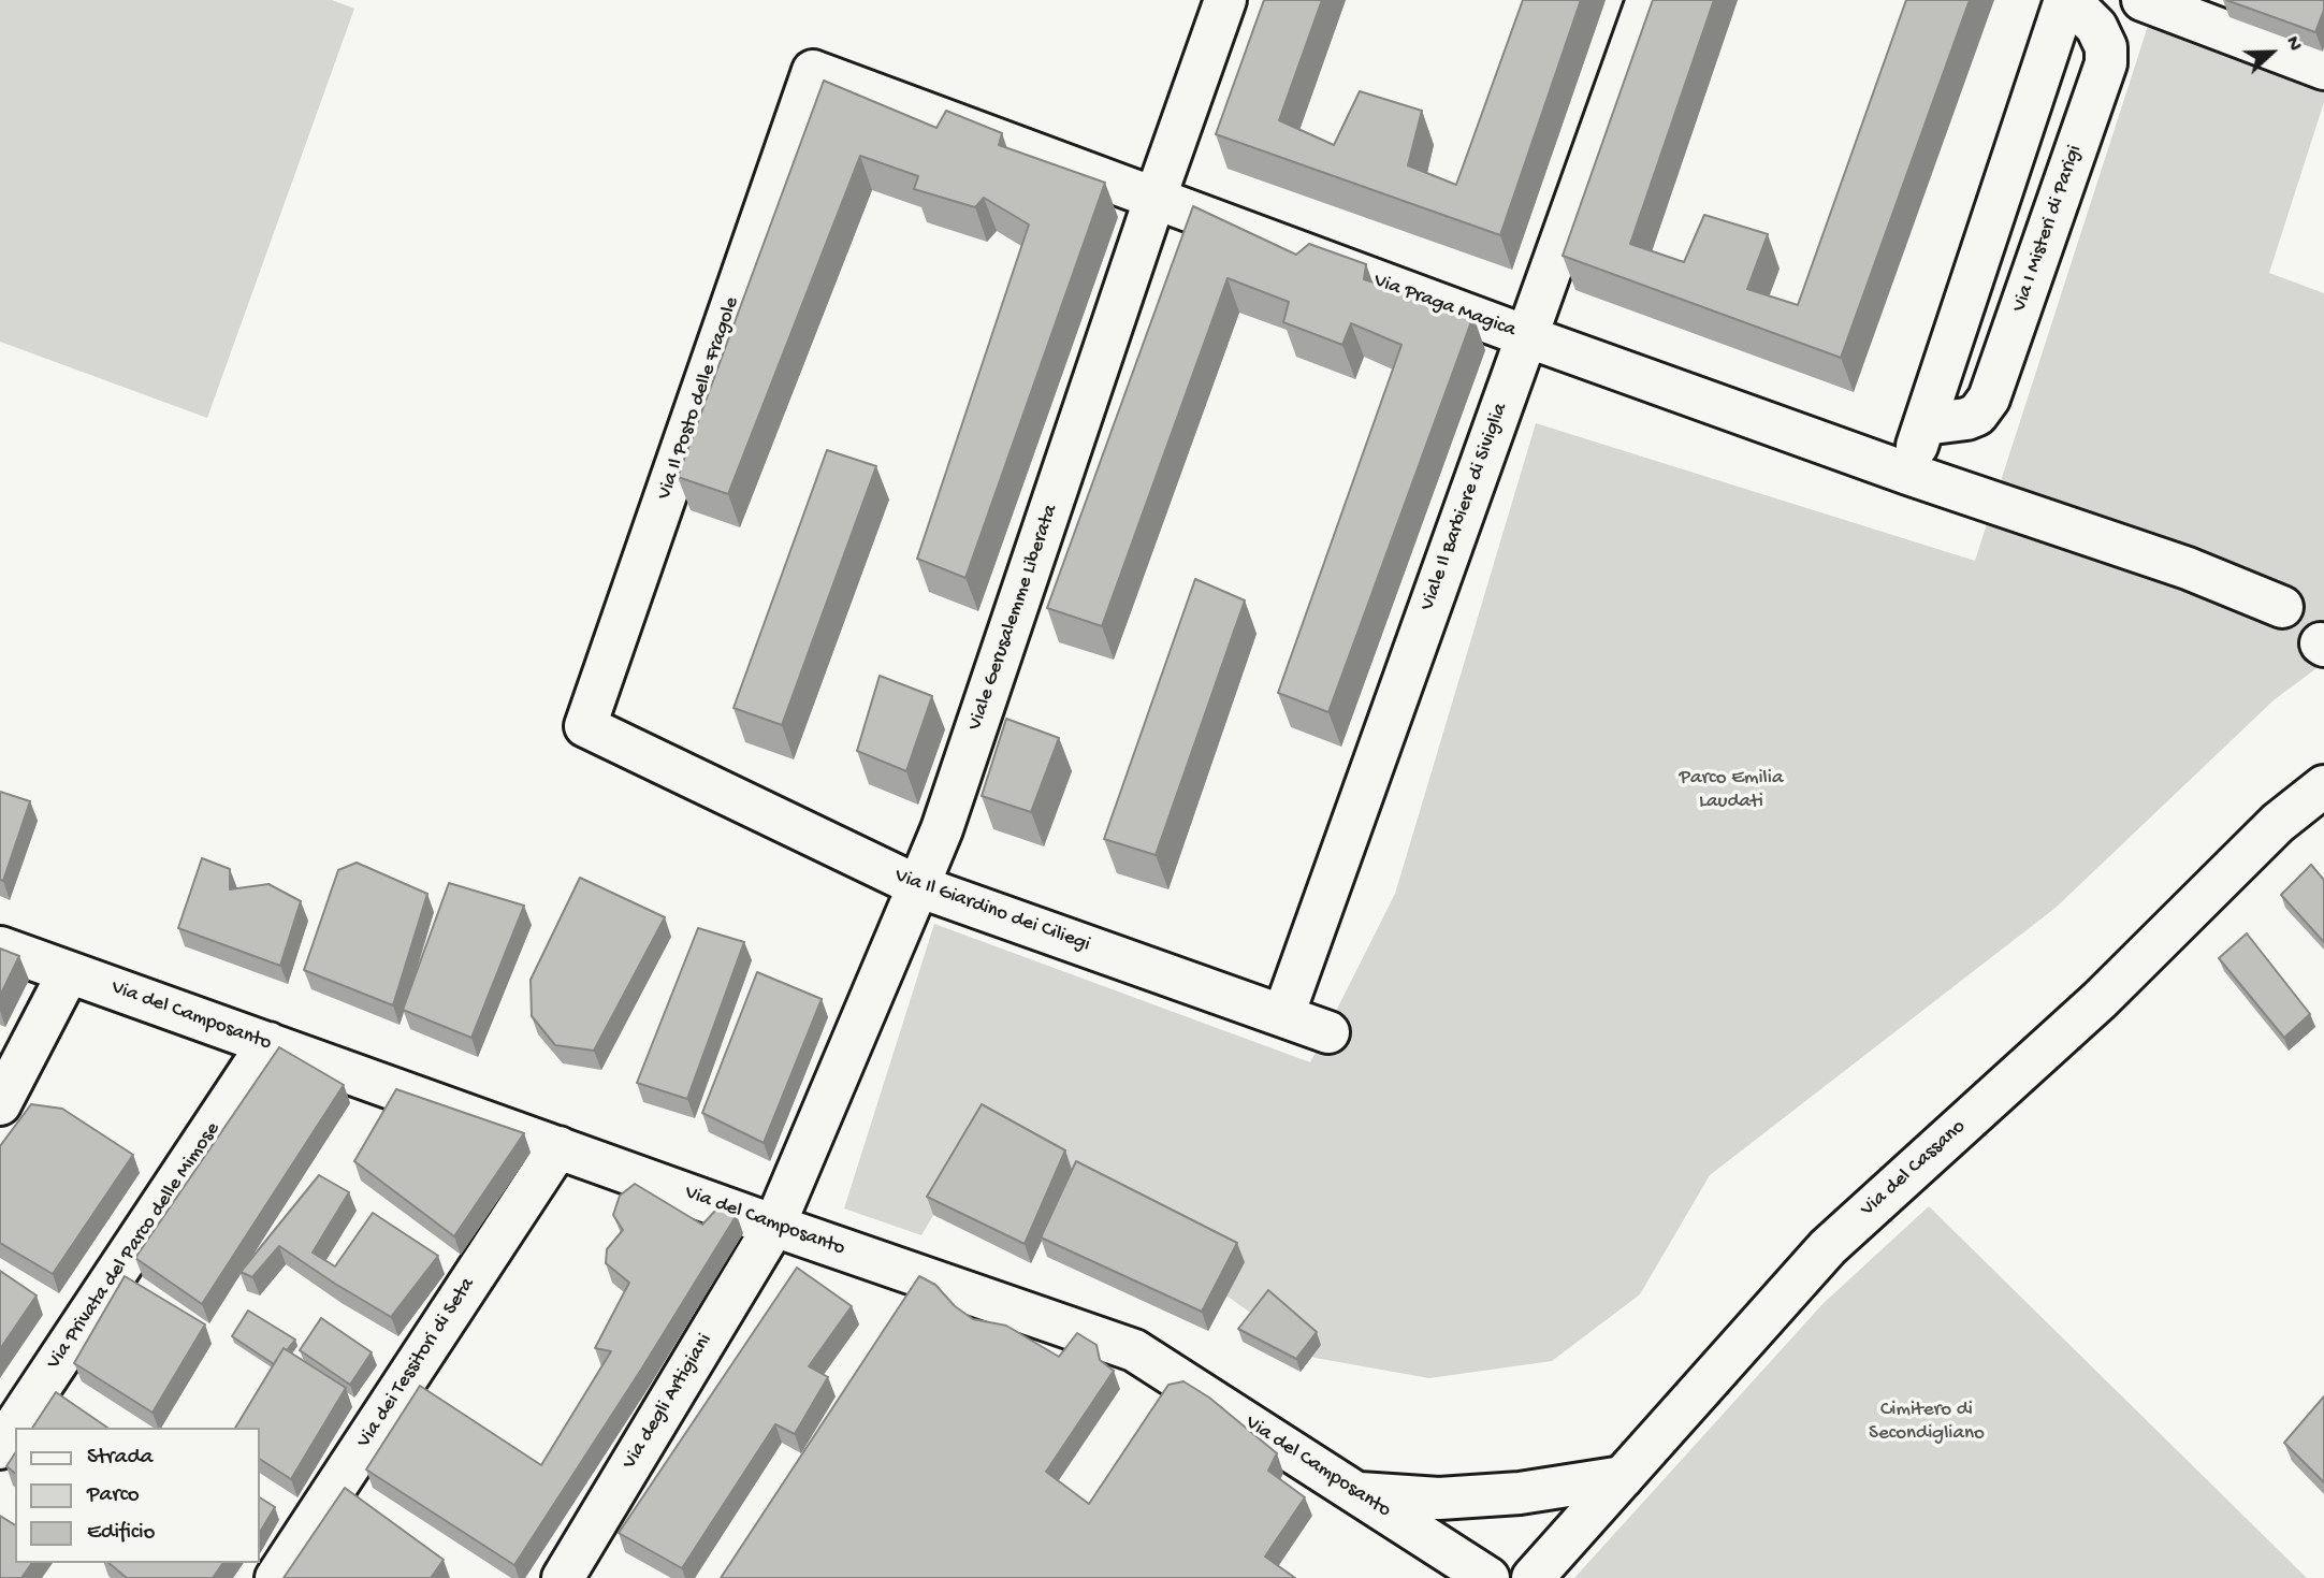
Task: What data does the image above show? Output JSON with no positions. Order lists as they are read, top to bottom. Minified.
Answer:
{"streets":{"street":["Via I Misteri di Parigi","Via Praga Magica","Via Il Posto delle Fragole","Viale Il Barbiere di Siviglia","Viale Gerusalemme Liberata","Via Il Giardino dei Ciliegi","Via del Camposanto","Via del Cassano","Via Privata del Parco delle Mimose","Via dei Tessitori di Seta","Via degli Artigiani"]},"crossings":[["Via I Misteri di Parigi","Via Praga Magica"],["Via Praga Magica","Via Il Posto delle Fragole"],["Via Praga Magica","Viale Il Barbiere di Siviglia"],["Via Praga Magica","Viale Gerusalemme Liberata"],["Via Il Posto delle Fragole","Via Il Giardino dei Ciliegi"],["Viale Il Barbiere di Siviglia","Via Il Giardino dei Ciliegi"],["Viale Gerusalemme Liberata","Via Il Giardino dei Ciliegi"],["Viale Gerusalemme Liberata","Via del Camposanto"],["Viale Gerusalemme Liberata","Via degli Artigiani"],["Via del Camposanto","Via Privata del Parco delle Mimose"],["Via del Camposanto","Via dei Tessitori di Seta"],["Via del Camposanto","Via degli Artigiani"]],"parks":["Parco Emilia Laudati","Cimitero di Secondigliano"],"legend":["Strada","Parco","Edificio"],"north":"right"}
